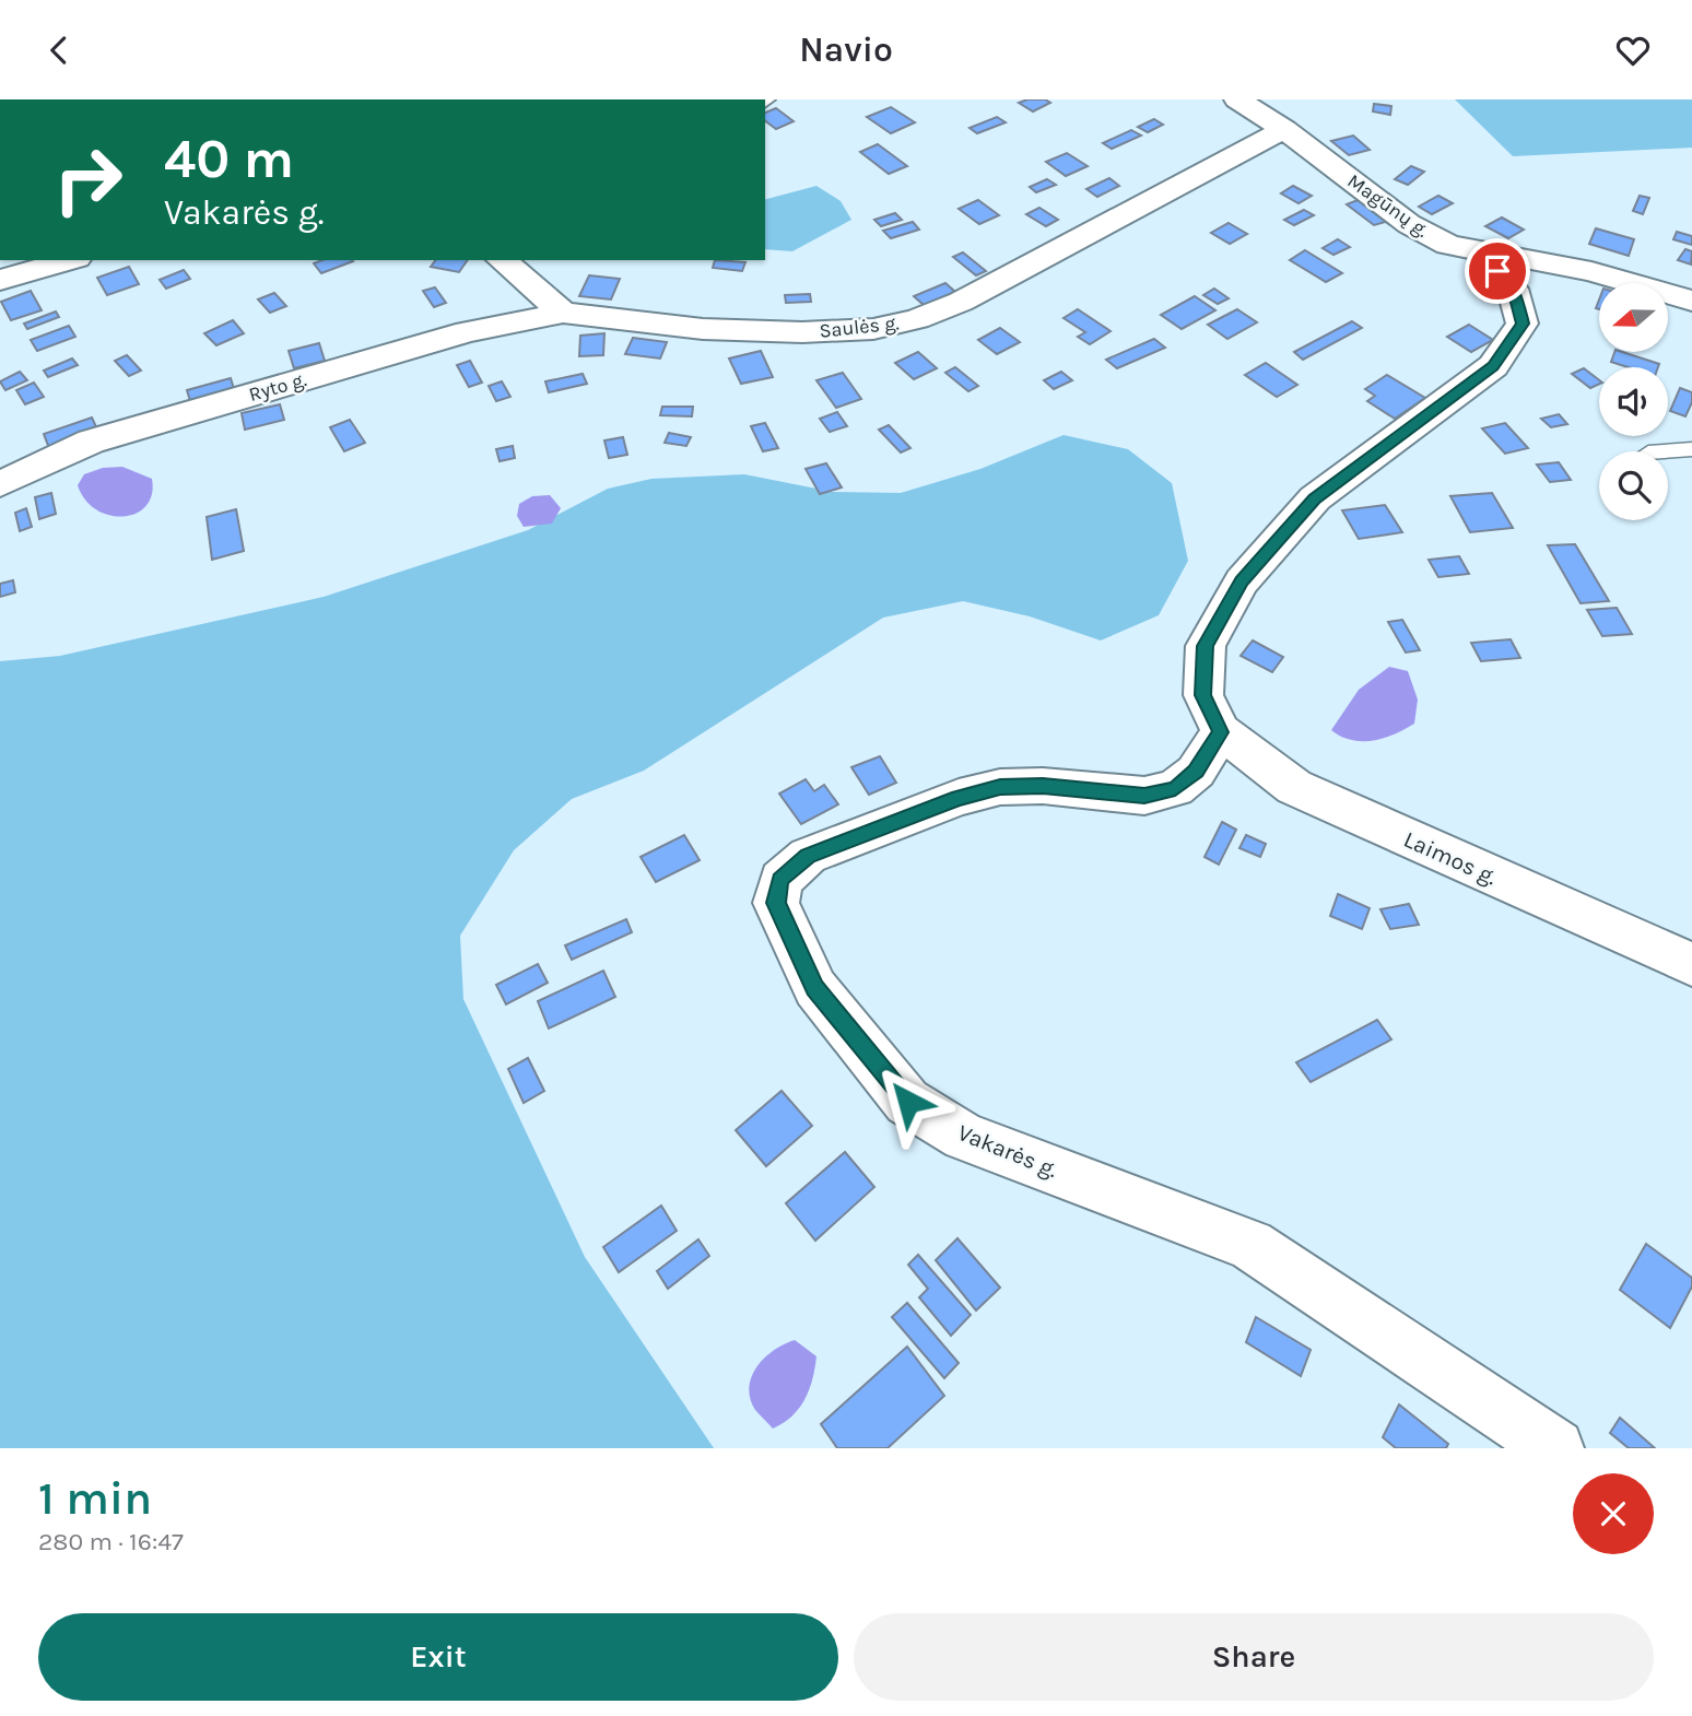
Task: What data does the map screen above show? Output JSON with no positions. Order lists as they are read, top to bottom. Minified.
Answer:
{"streets":{"street":["Magūnų g.","Saulės g.","Ryto g.","Laimos g.","Vakarės g."]},"crossings":[["Magūnų g.","Saulės g."],["Saulės g.","Ryto g."],["Laimos g.","Vakarės g."]],"north":"left","page":{"header":"Navio","turn":["40 m","Vakarės g."],"heading":["1 min","280 m · 16:47"],"buttons":["Exit","Share"]}}
